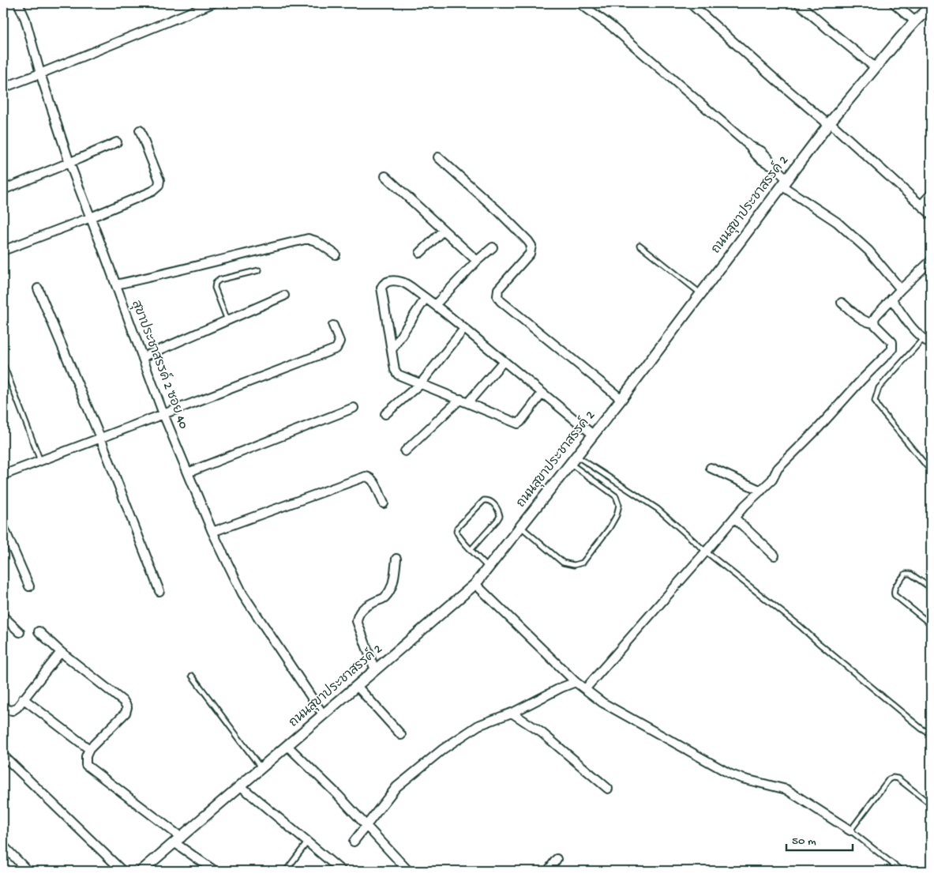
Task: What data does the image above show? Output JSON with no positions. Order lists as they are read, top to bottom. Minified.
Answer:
{"streets":{"street":["ถนนสุขาประชาสรรค์ 2","สุขาประชาสรรค์ 2 ซอย 40"]},"crossings":[["ถนนสุขาประชาสรรค์ 2","สุขาประชาสรรค์ 2 ซอย 40"]],"scale_bar":"50 m"}
